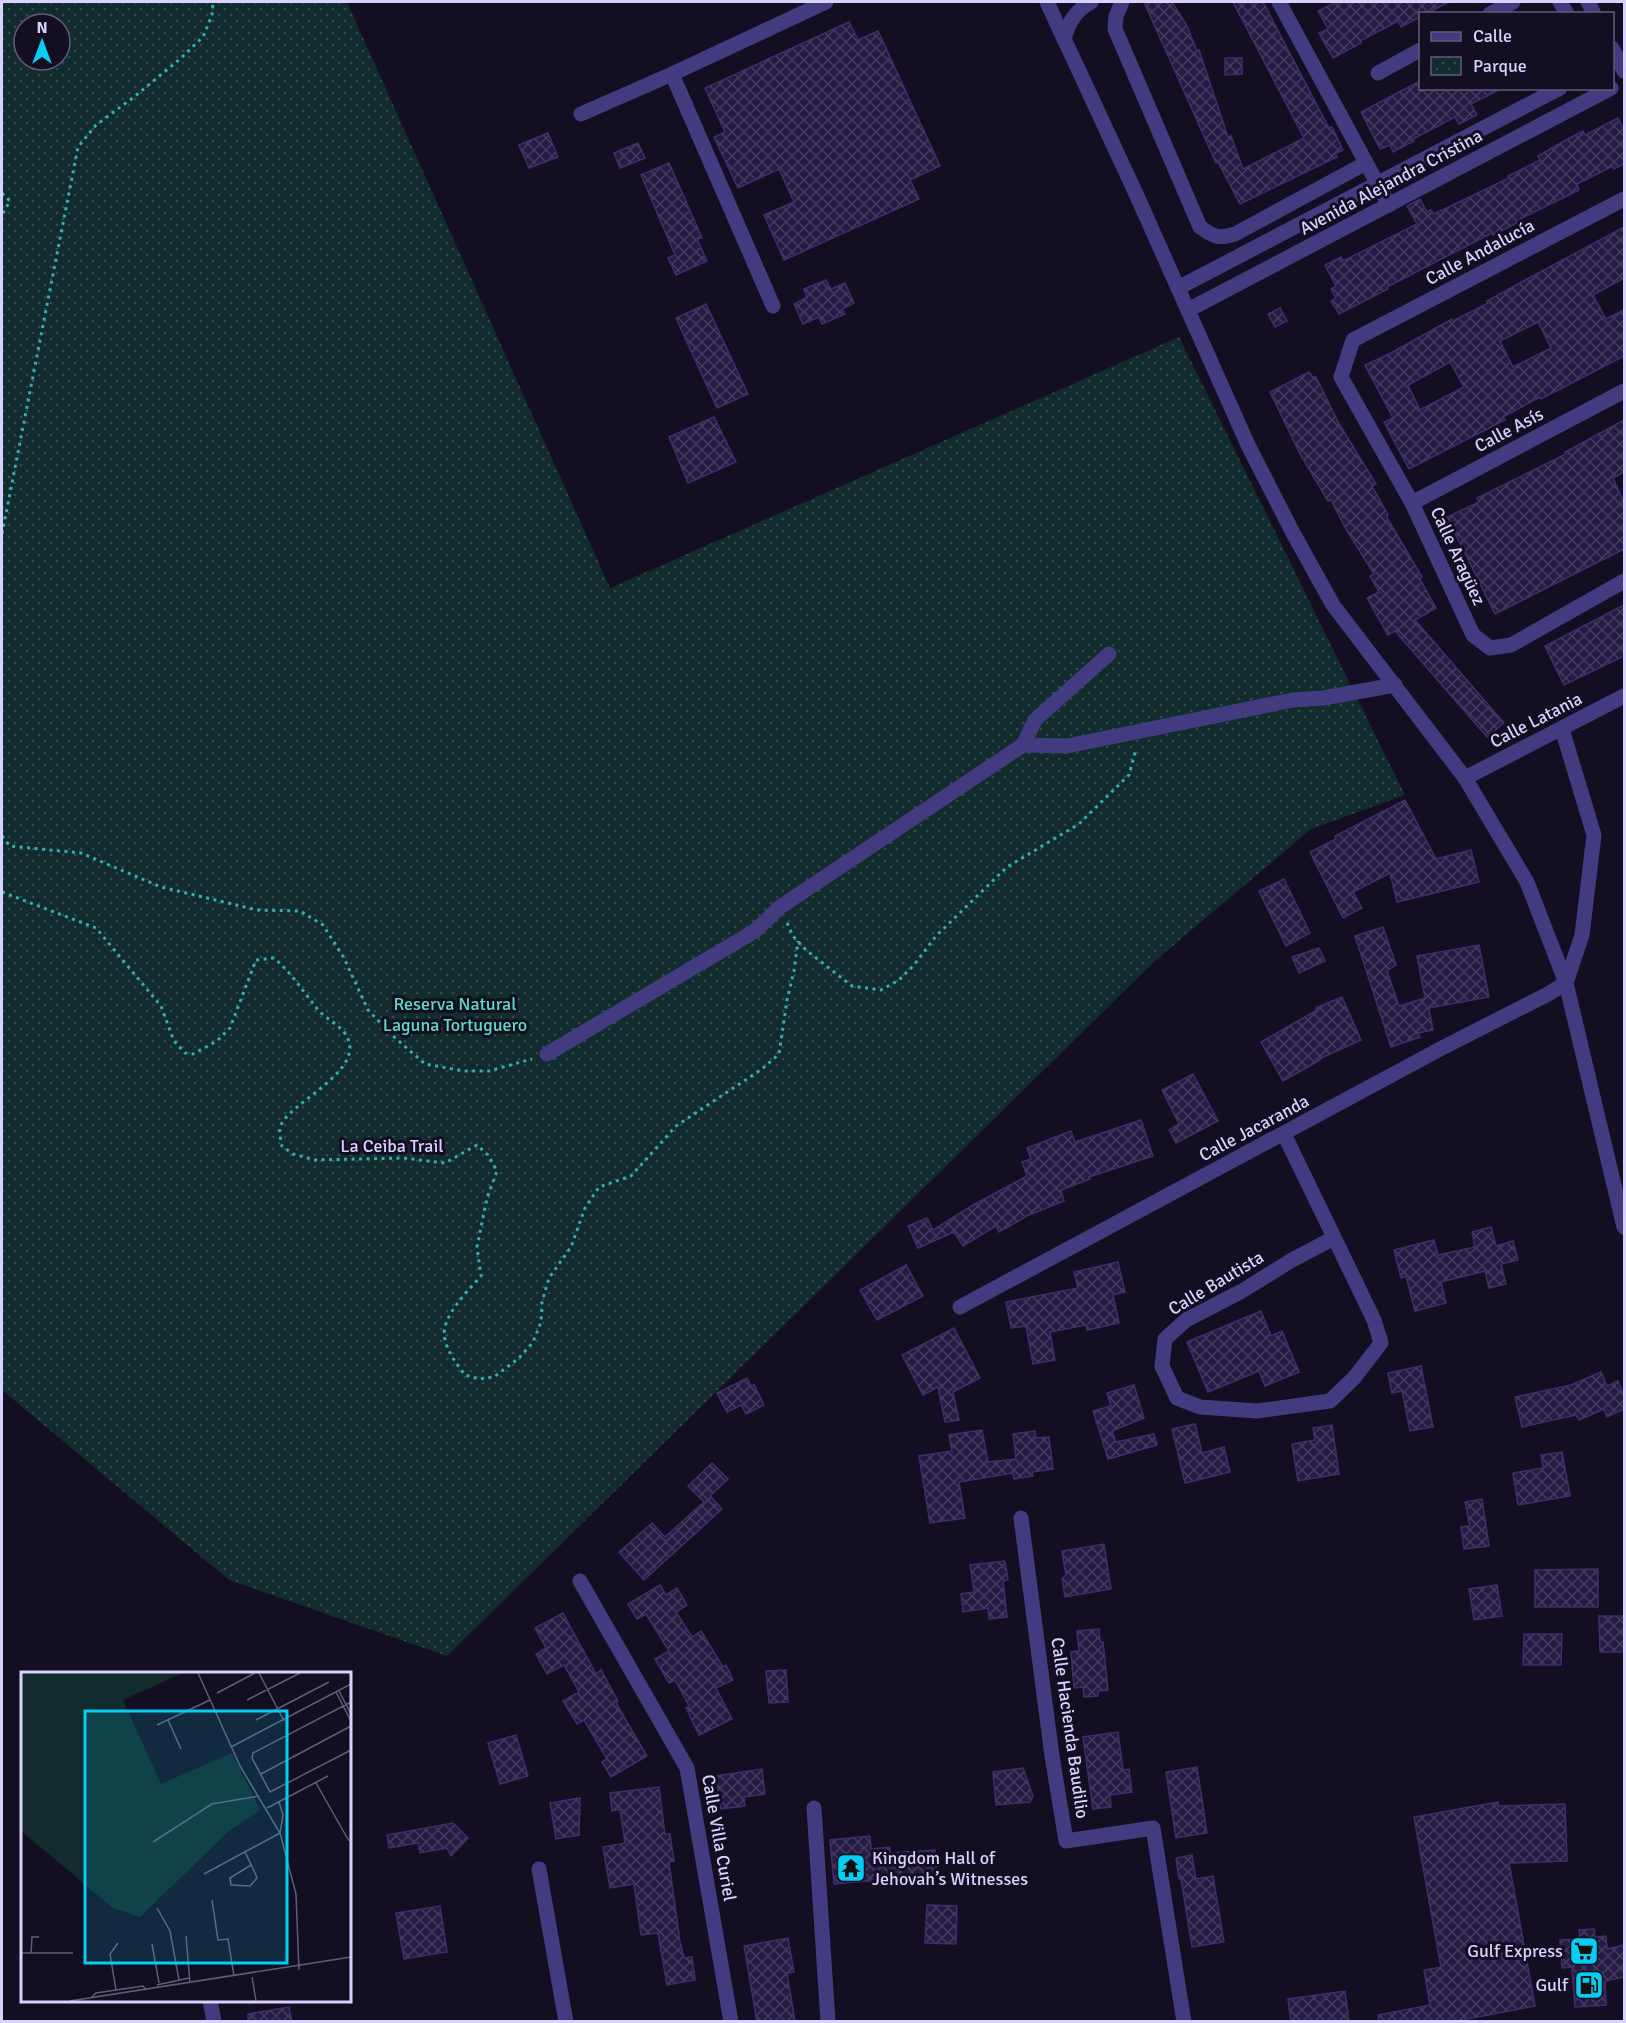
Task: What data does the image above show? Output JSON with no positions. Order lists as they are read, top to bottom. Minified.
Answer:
{"streets":{"street":["Avenida Alejandra Cristina","Calle Andalucía","Calle Asís","Calle Aragüez","Calle Latania","Calle Jacaranda","Calle Bautista","Calle Hacienda Baudilio","Calle Villa Curiel"],"path":["La Ceiba Trail"]},"crossings":[["Calle Andalucía","Calle Aragüez"],["Calle Asís","Calle Aragüez"],["Calle Jacaranda","Calle Bautista"]],"parks":["Reserva Natural Laguna Tortuguero"],"places":{"temple":["Kingdom Hall of Jehovah’s Witnesses"],"supermarket":["Gulf Express"],"fuel station":["Gulf"]},"legend":["Calle","Parque"],"north":"top"}
